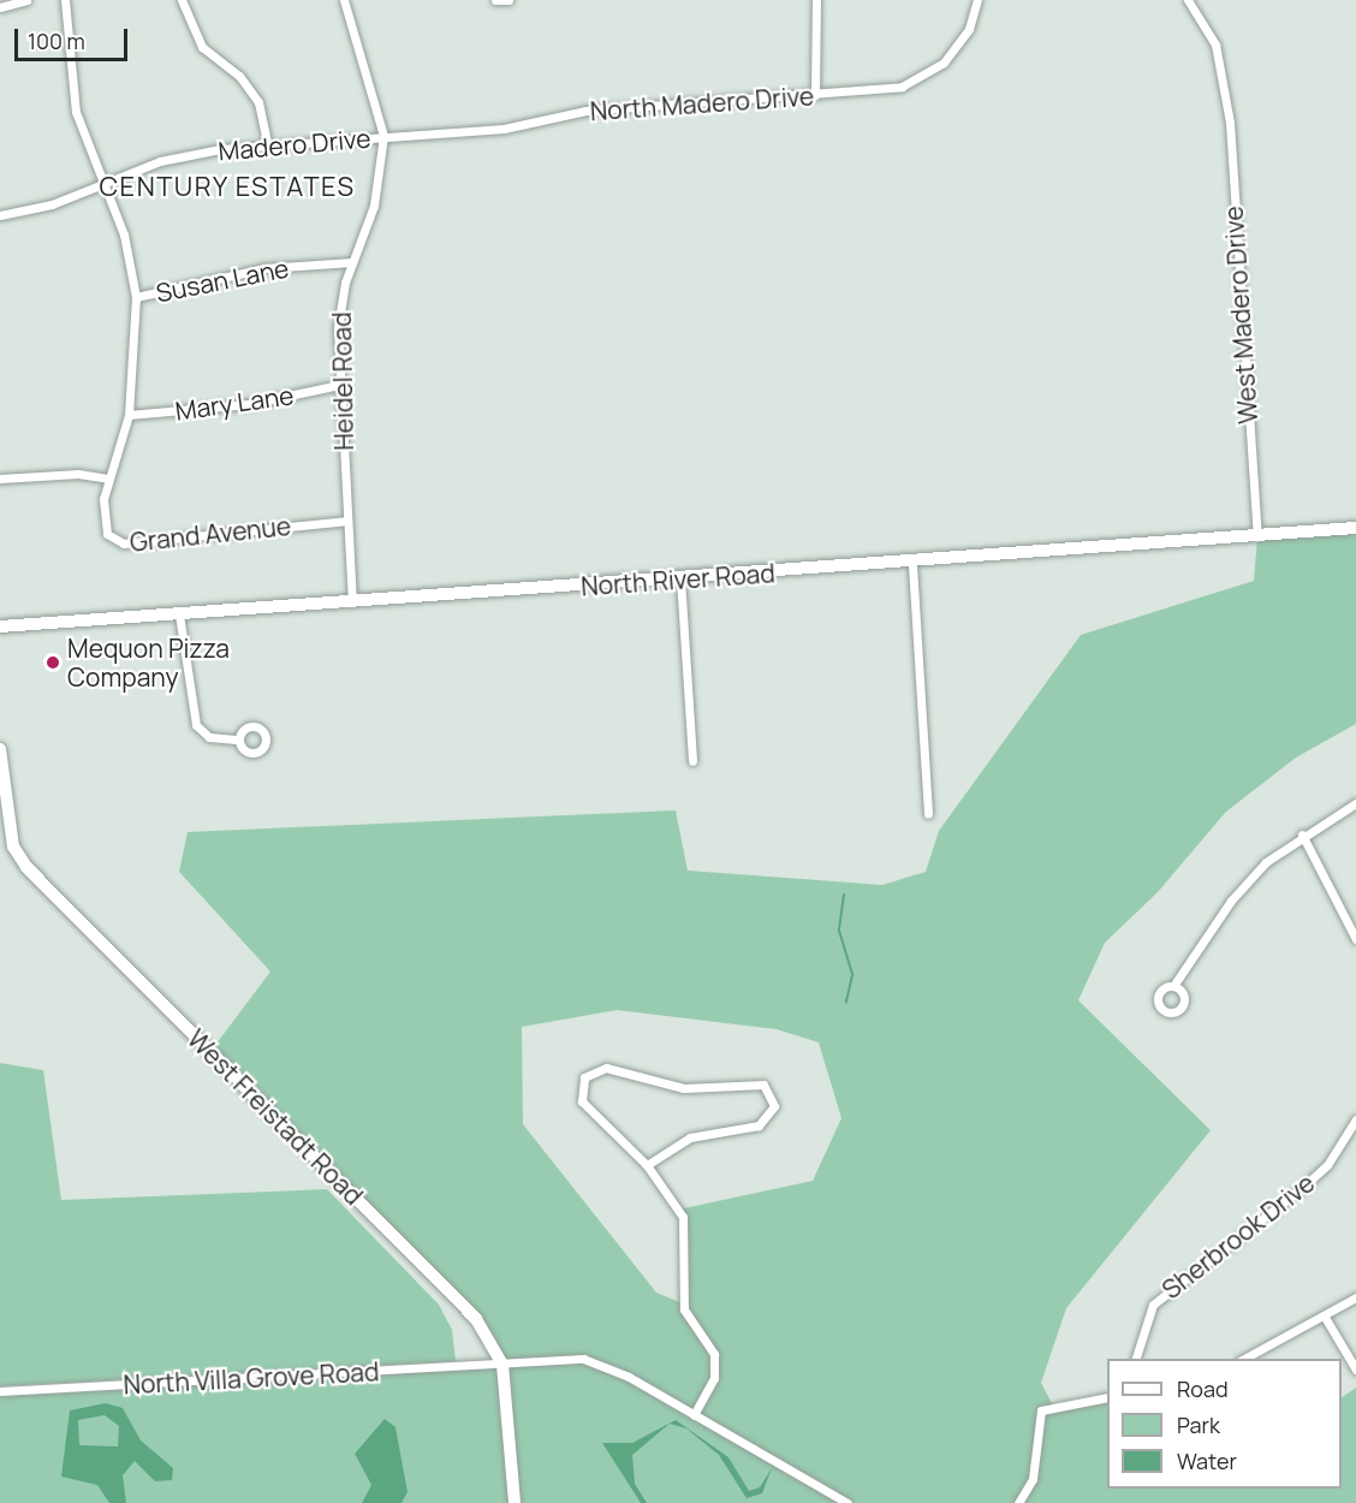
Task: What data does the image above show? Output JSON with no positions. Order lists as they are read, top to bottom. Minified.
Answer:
{"streets":{"street":["North Madero Drive","Madero Drive","Susan Lane","West Madero Drive","Heidel Road","Mary Lane","Grand Avenue","North River Road","West Freistadt Road","Sherbrook Drive","North Villa Grove Road"]},"crossings":[["North Madero Drive","Madero Drive"],["North Madero Drive","Heidel Road"],["Madero Drive","Heidel Road"],["Madero Drive","Grand Avenue"],["Susan Lane","Heidel Road"],["Susan Lane","Grand Avenue"],["West Madero Drive","North River Road"],["Heidel Road","Mary Lane"],["Heidel Road","Grand Avenue"],["Heidel Road","North River Road"],["Mary Lane","Grand Avenue"],["West Freistadt Road","North Villa Grove Road"]],"districts":["CENTURY ESTATES"],"places":["Mequon Pizza Company"],"legend":["Road","Park","Water"],"scale_bar":"100 m"}
